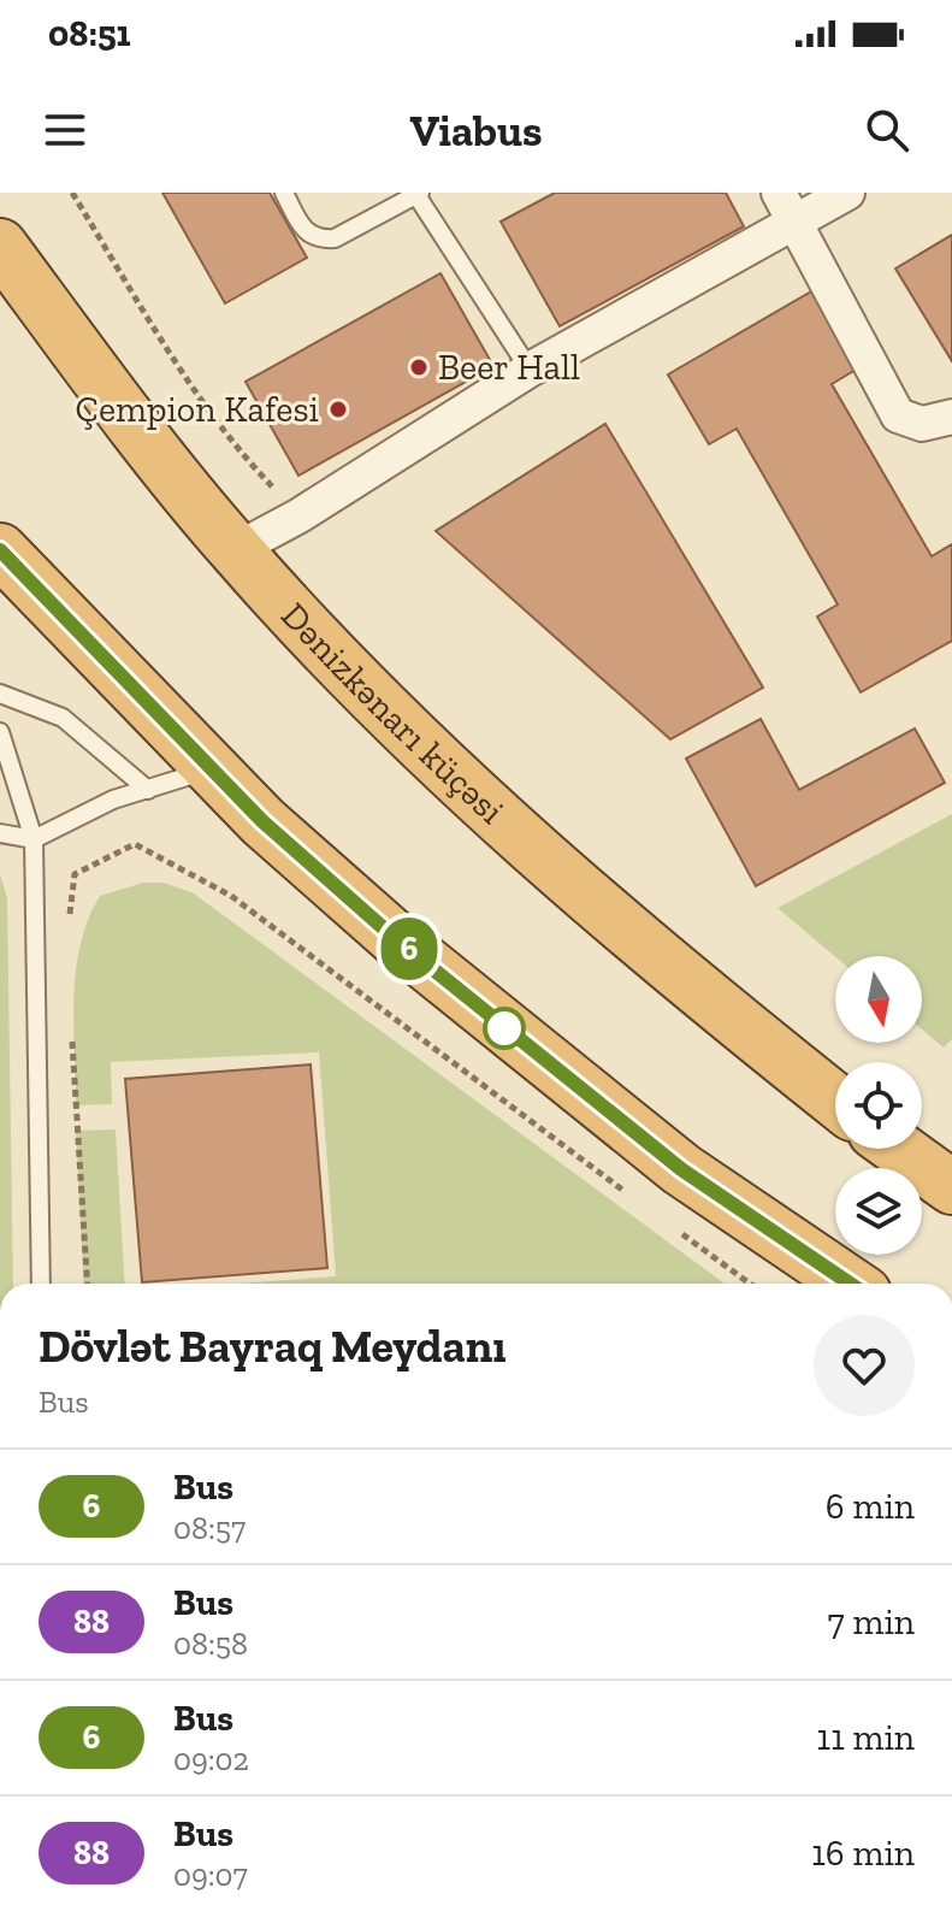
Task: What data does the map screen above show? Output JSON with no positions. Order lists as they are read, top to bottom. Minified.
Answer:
{"streets":{"highway":["Dənizkənarı küçəsi"]},"places":["Beer Hall","Çempion Kafesi"],"lines":["bus line 6"],"north":"bottom","page":{"status":"08:51","header":"Viabus","on_map":"6","heading":["Dövlət Bayraq Meydanı","Bus"],"list":[{"mark":"6","name":"Bus","note":"08:57","value":"6 min"},{"mark":"88","name":"Bus","note":"08:58","value":"7 min"},{"mark":"6","name":"Bus","note":"09:02","value":"11 min"},{"mark":"88","name":"Bus","note":"09:07","value":"16 min"}]}}
